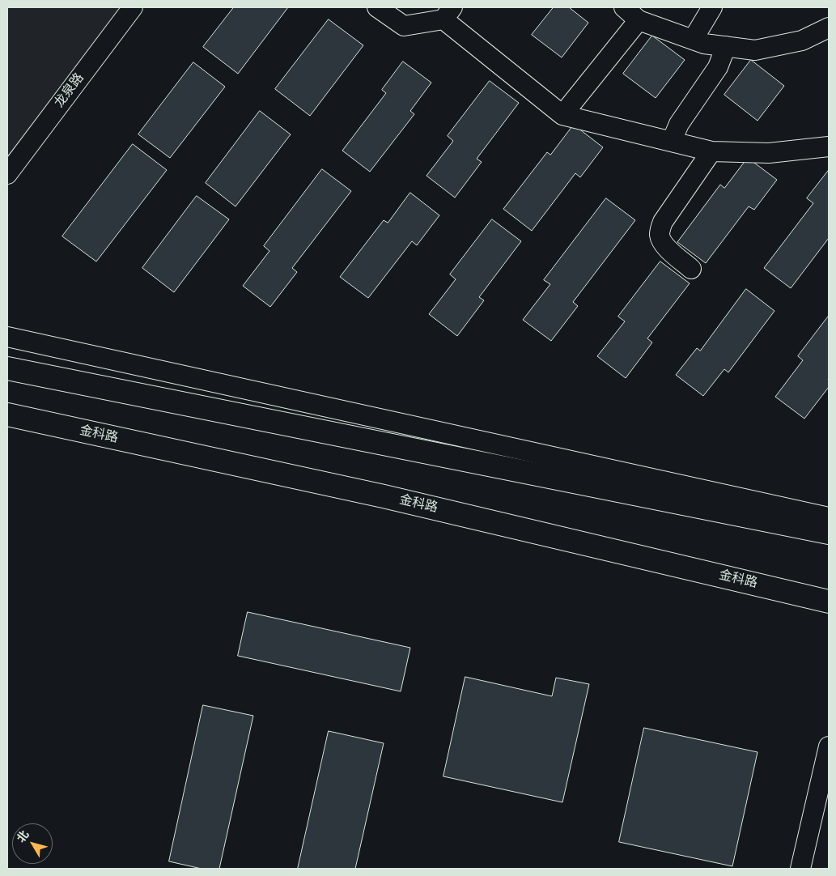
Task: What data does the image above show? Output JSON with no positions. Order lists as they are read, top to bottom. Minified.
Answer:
{"streets":{"main road":["金科路"],"street":["龙泉路"]},"north":"top left"}
